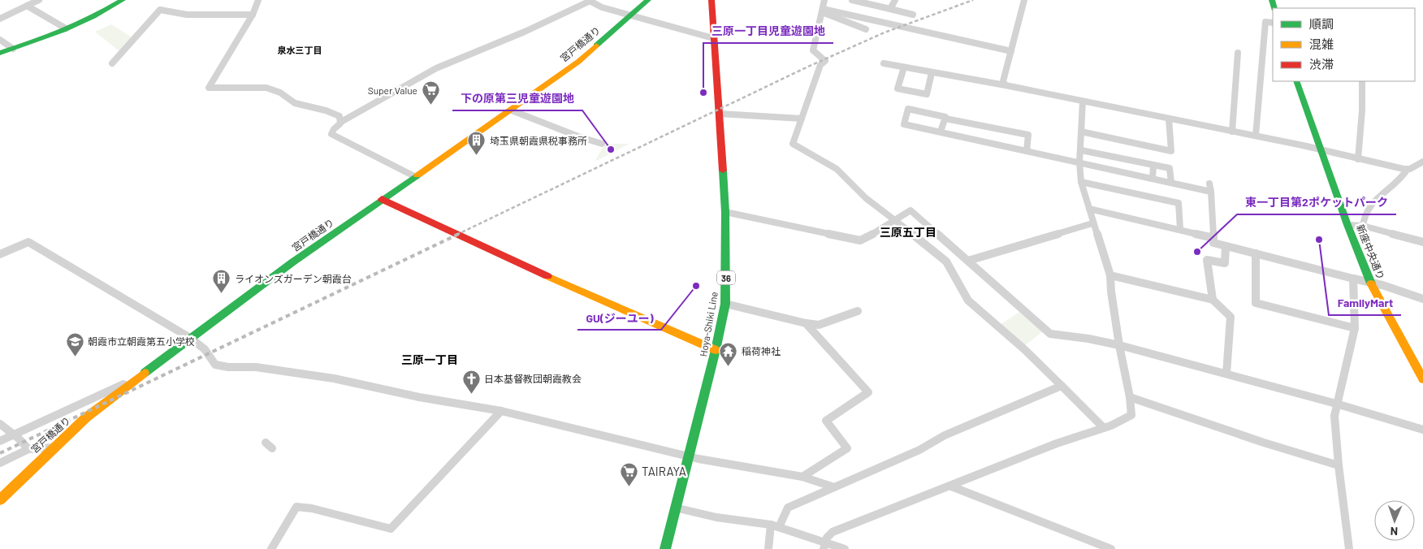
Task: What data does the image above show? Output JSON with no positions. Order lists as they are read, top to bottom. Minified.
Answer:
{"streets":{"street":["宮戸橋通り","新座中央通り","36","Hoya-Shiki Line"]},"districts":["泉水三丁目","三原五丁目","三原一丁目"],"places":{"other":["三原一丁目児童遊園地","下の原第三児童遊園地","FamilyMart","東一丁目第2ポケットパーク","GU(ジーユー)"],"supermarket":["Super Value","TAIRAYA"],"building":["埼玉県朝霞県税事務所","ライオンズガーデン朝霞台"],"school or university":["朝霞市立朝霞第五小学校"],"temple":["稲荷神社"],"church":["日本基督教団朝霞教会"]},"legend":["順調","混雑","渋滞"],"north":"bottom"}
